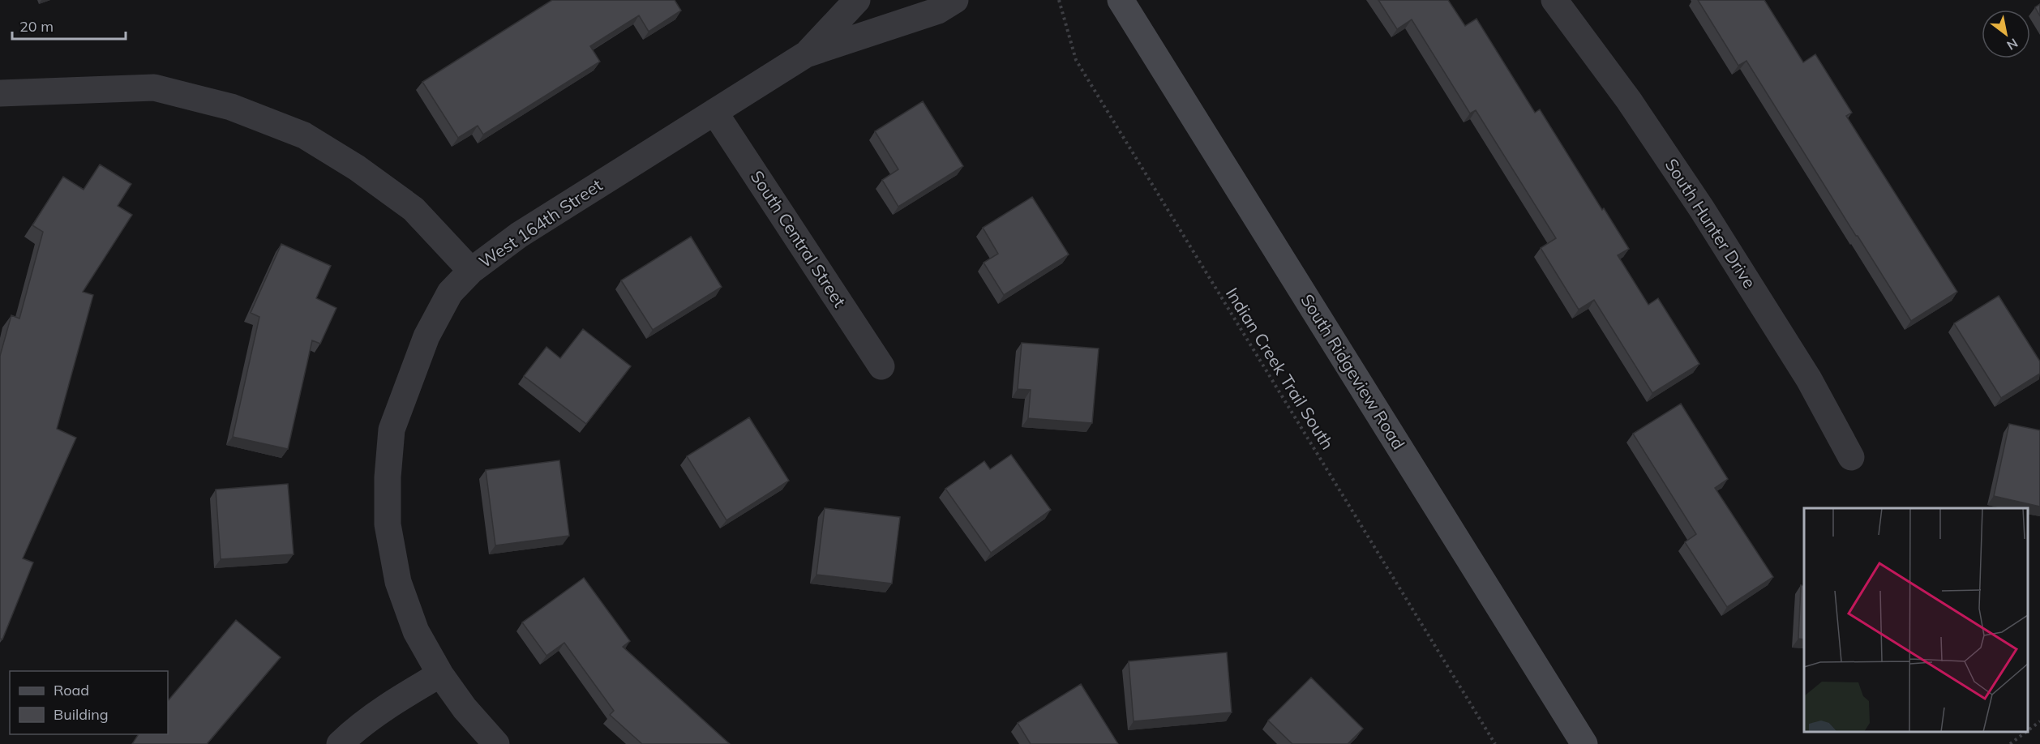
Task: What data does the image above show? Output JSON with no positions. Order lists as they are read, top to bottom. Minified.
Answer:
{"streets":{"main road":["South Ridgeview Road"],"street":["West 164th Street","South Hunter Drive","South Central Street"],"path":["Indian Creek Trail South"]},"crossings":[["West 164th Street","South Central Street"]],"legend":["Road","Building"],"scale_bar":"20 m","north":"bottom right"}
